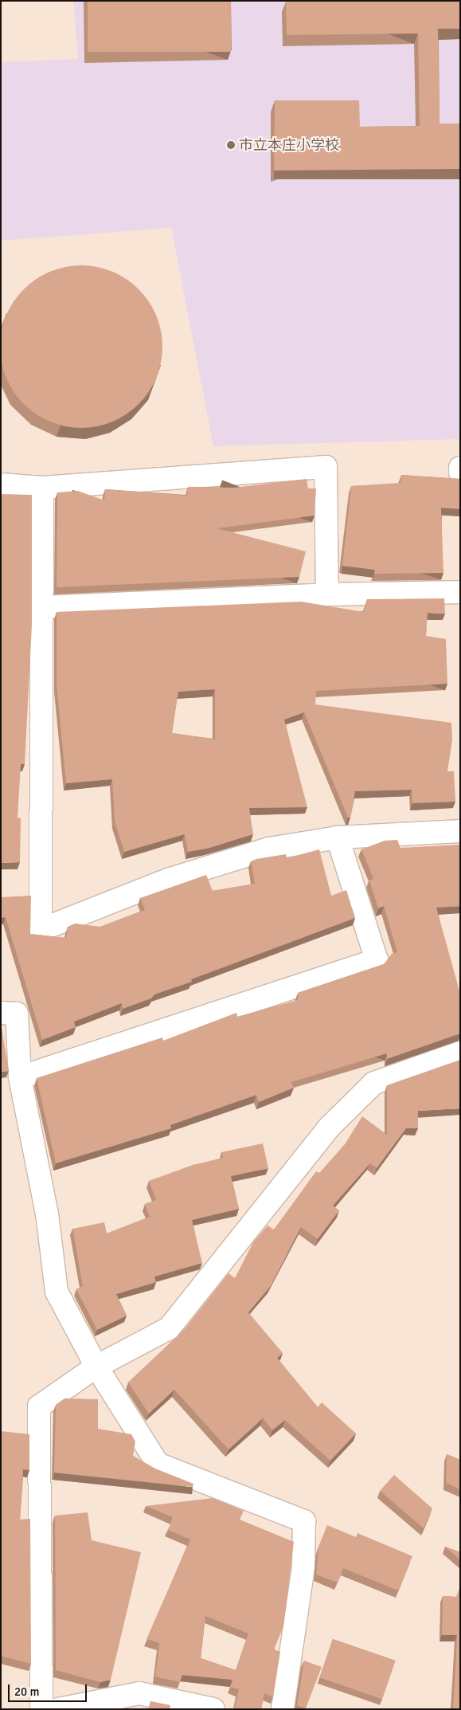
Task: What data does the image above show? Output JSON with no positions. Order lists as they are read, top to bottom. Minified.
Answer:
{"places":["市立本庄小学校"],"scale_bar":"20 m"}
